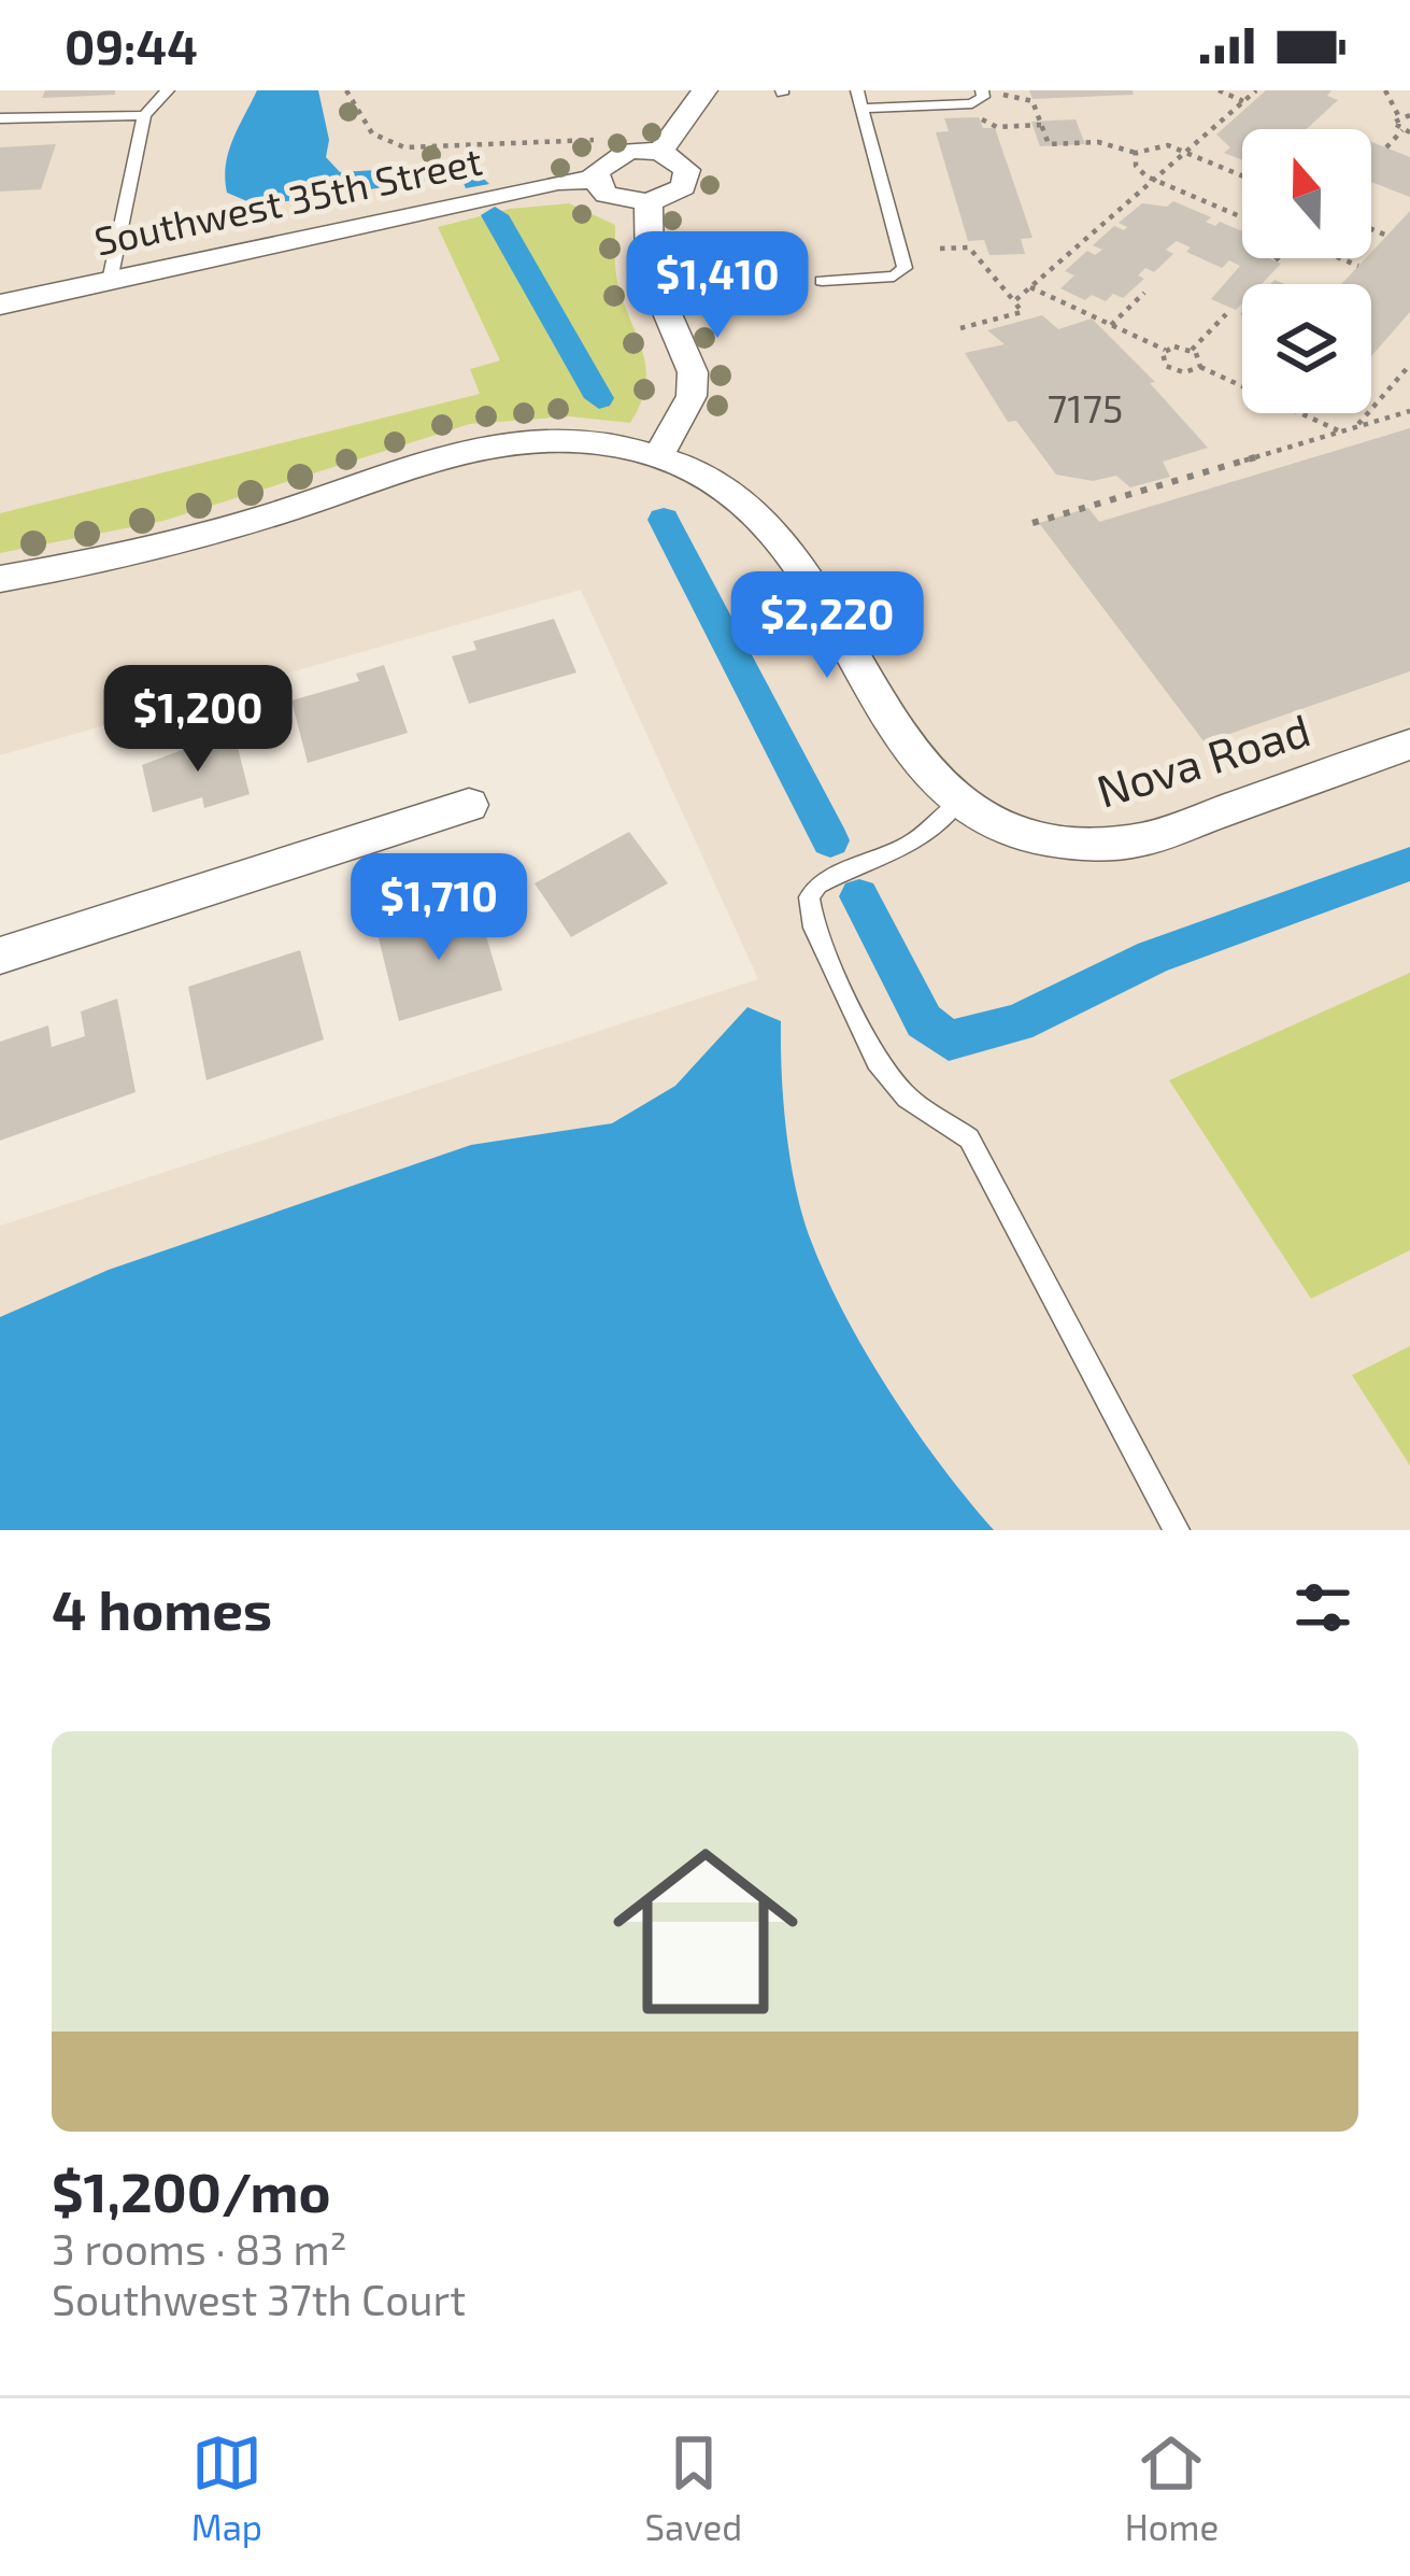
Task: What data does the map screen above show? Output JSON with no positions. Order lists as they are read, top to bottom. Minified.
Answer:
{"streets":{"street":["Southwest 35th Street","Nova Road"]},"house_numbers":["7175"],"north":"top","page":{"status":"09:44","price":["$1,410","$2,220","$1,200","$1,710"],"heading":"4 homes","list":[{"name":"$1,200/mo","note":"3 rooms · 83 m² · Southwest 37th Court"}],"tabs":["Map","Saved","Home"]}}
